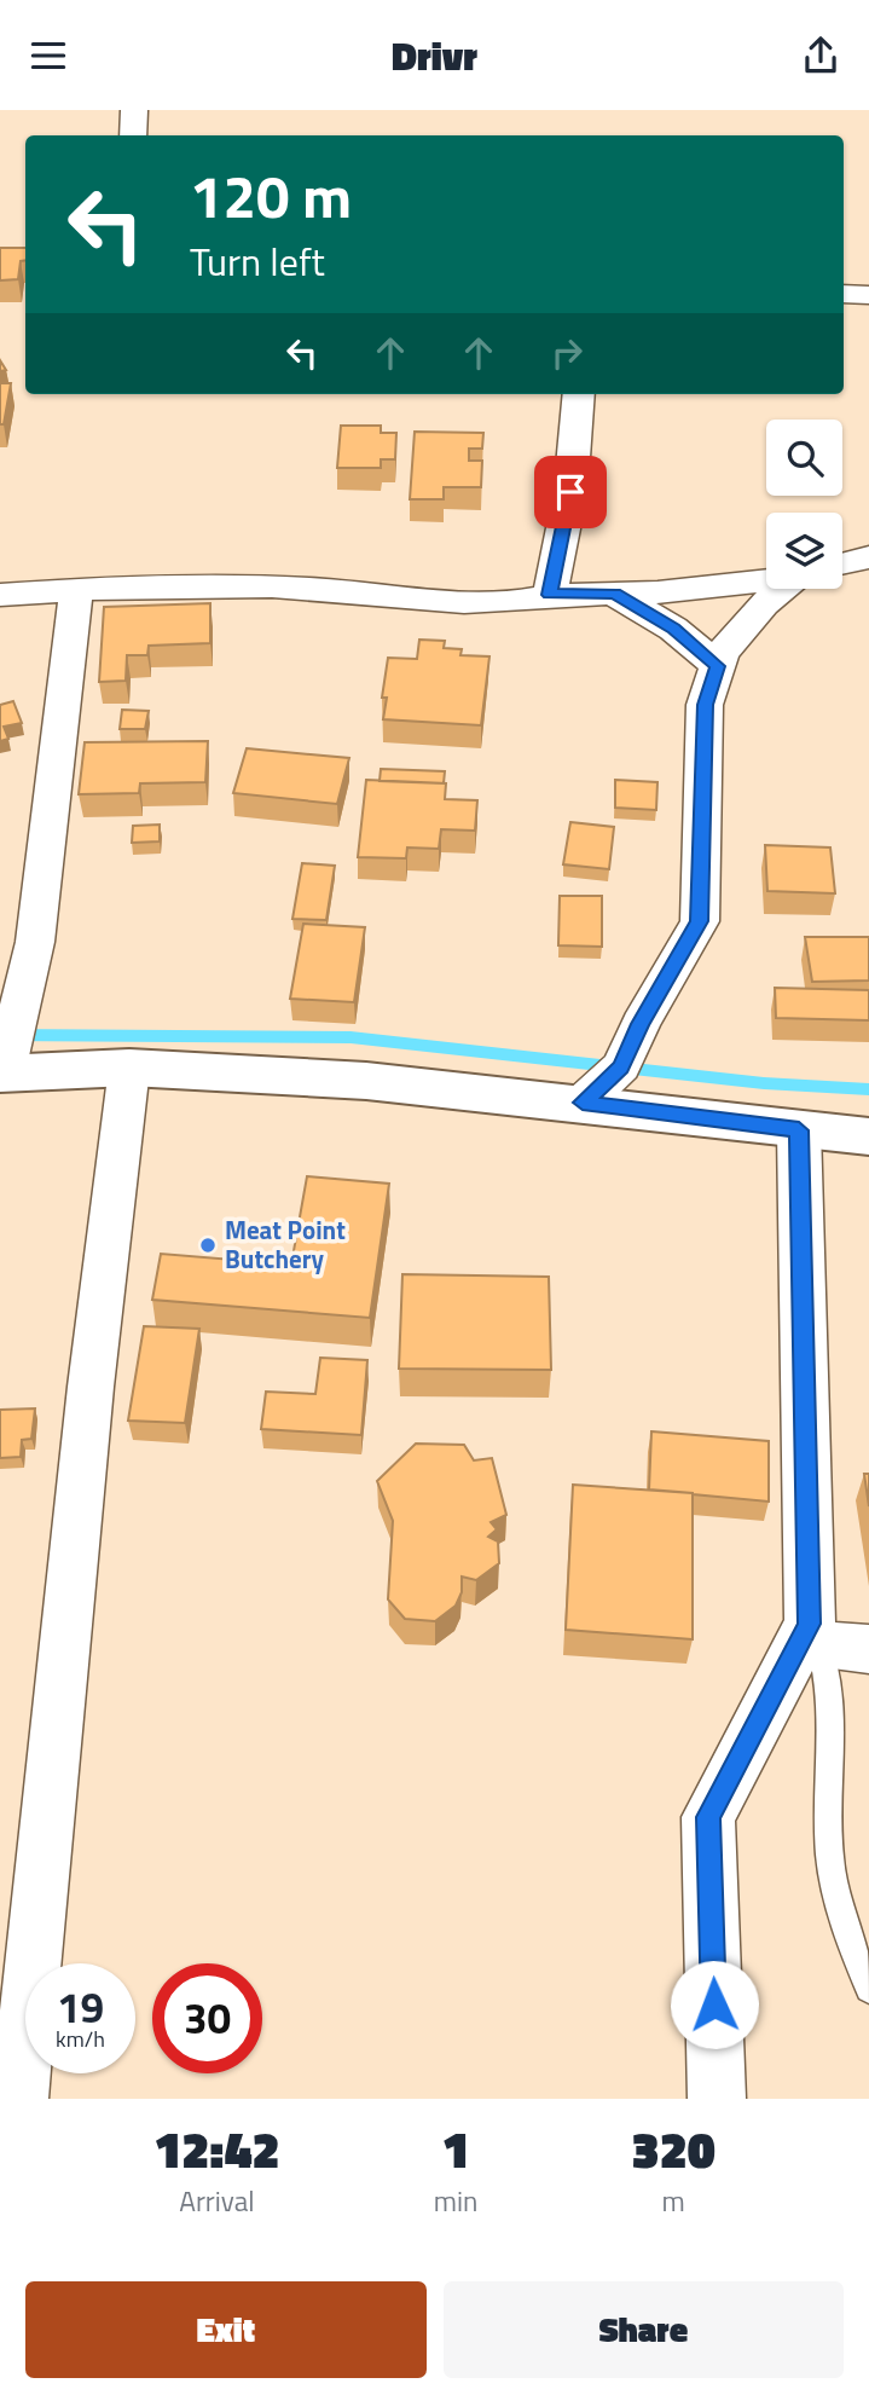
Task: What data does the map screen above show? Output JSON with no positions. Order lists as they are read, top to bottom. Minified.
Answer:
{"places":["Meat Point Butchery"],"page":{"header":"Drivr","turn":["120 m","Turn left"],"speed":"19 km/h","limit":"30","eta":["12:42","Arrival","1","min","320","m"],"buttons":["Exit","Share"]}}
